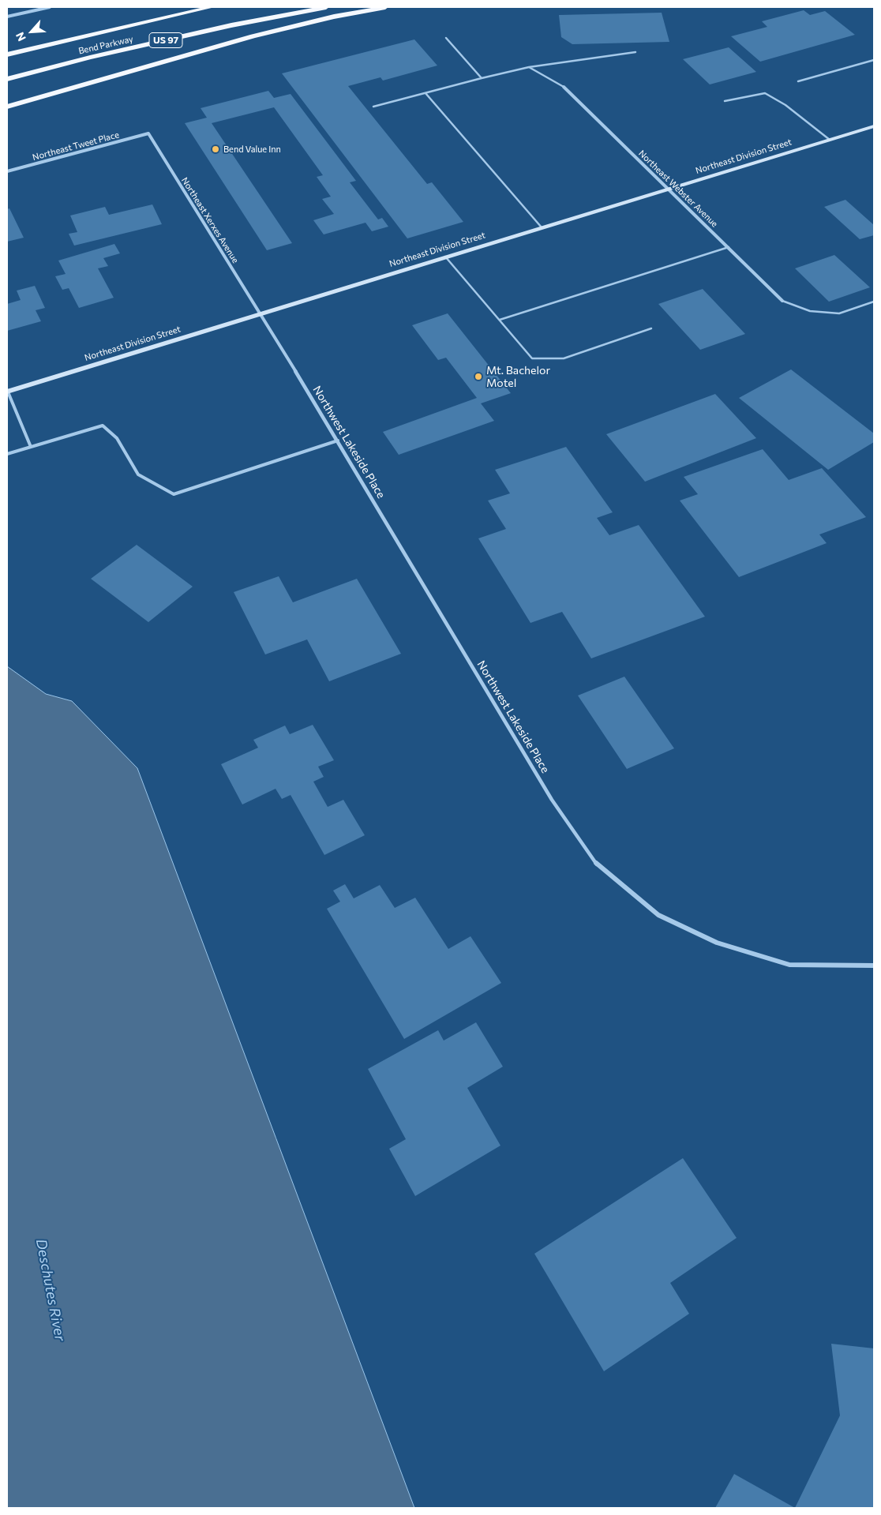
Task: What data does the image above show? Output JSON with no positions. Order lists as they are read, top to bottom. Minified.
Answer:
{"streets":{"highway":["US 97","Bend Parkway"],"main road":["Northeast Division Street"],"street":["Northeast Tweet Place","Northeast Webster Avenue","Northeast Xerxes Avenue","Northwest Lakeside Place"]},"crossings":[["Northeast Tweet Place","Northeast Xerxes Avenue"],["Northeast Division Street","Northeast Webster Avenue"],["Northeast Division Street","Northeast Xerxes Avenue"],["Northeast Division Street","Northwest Lakeside Place"],["Northeast Xerxes Avenue","Northwest Lakeside Place"]],"water":["Deschutes River"],"places":["Bend Value Inn","Mt. Bachelor Motel"],"north":"bottom left"}
